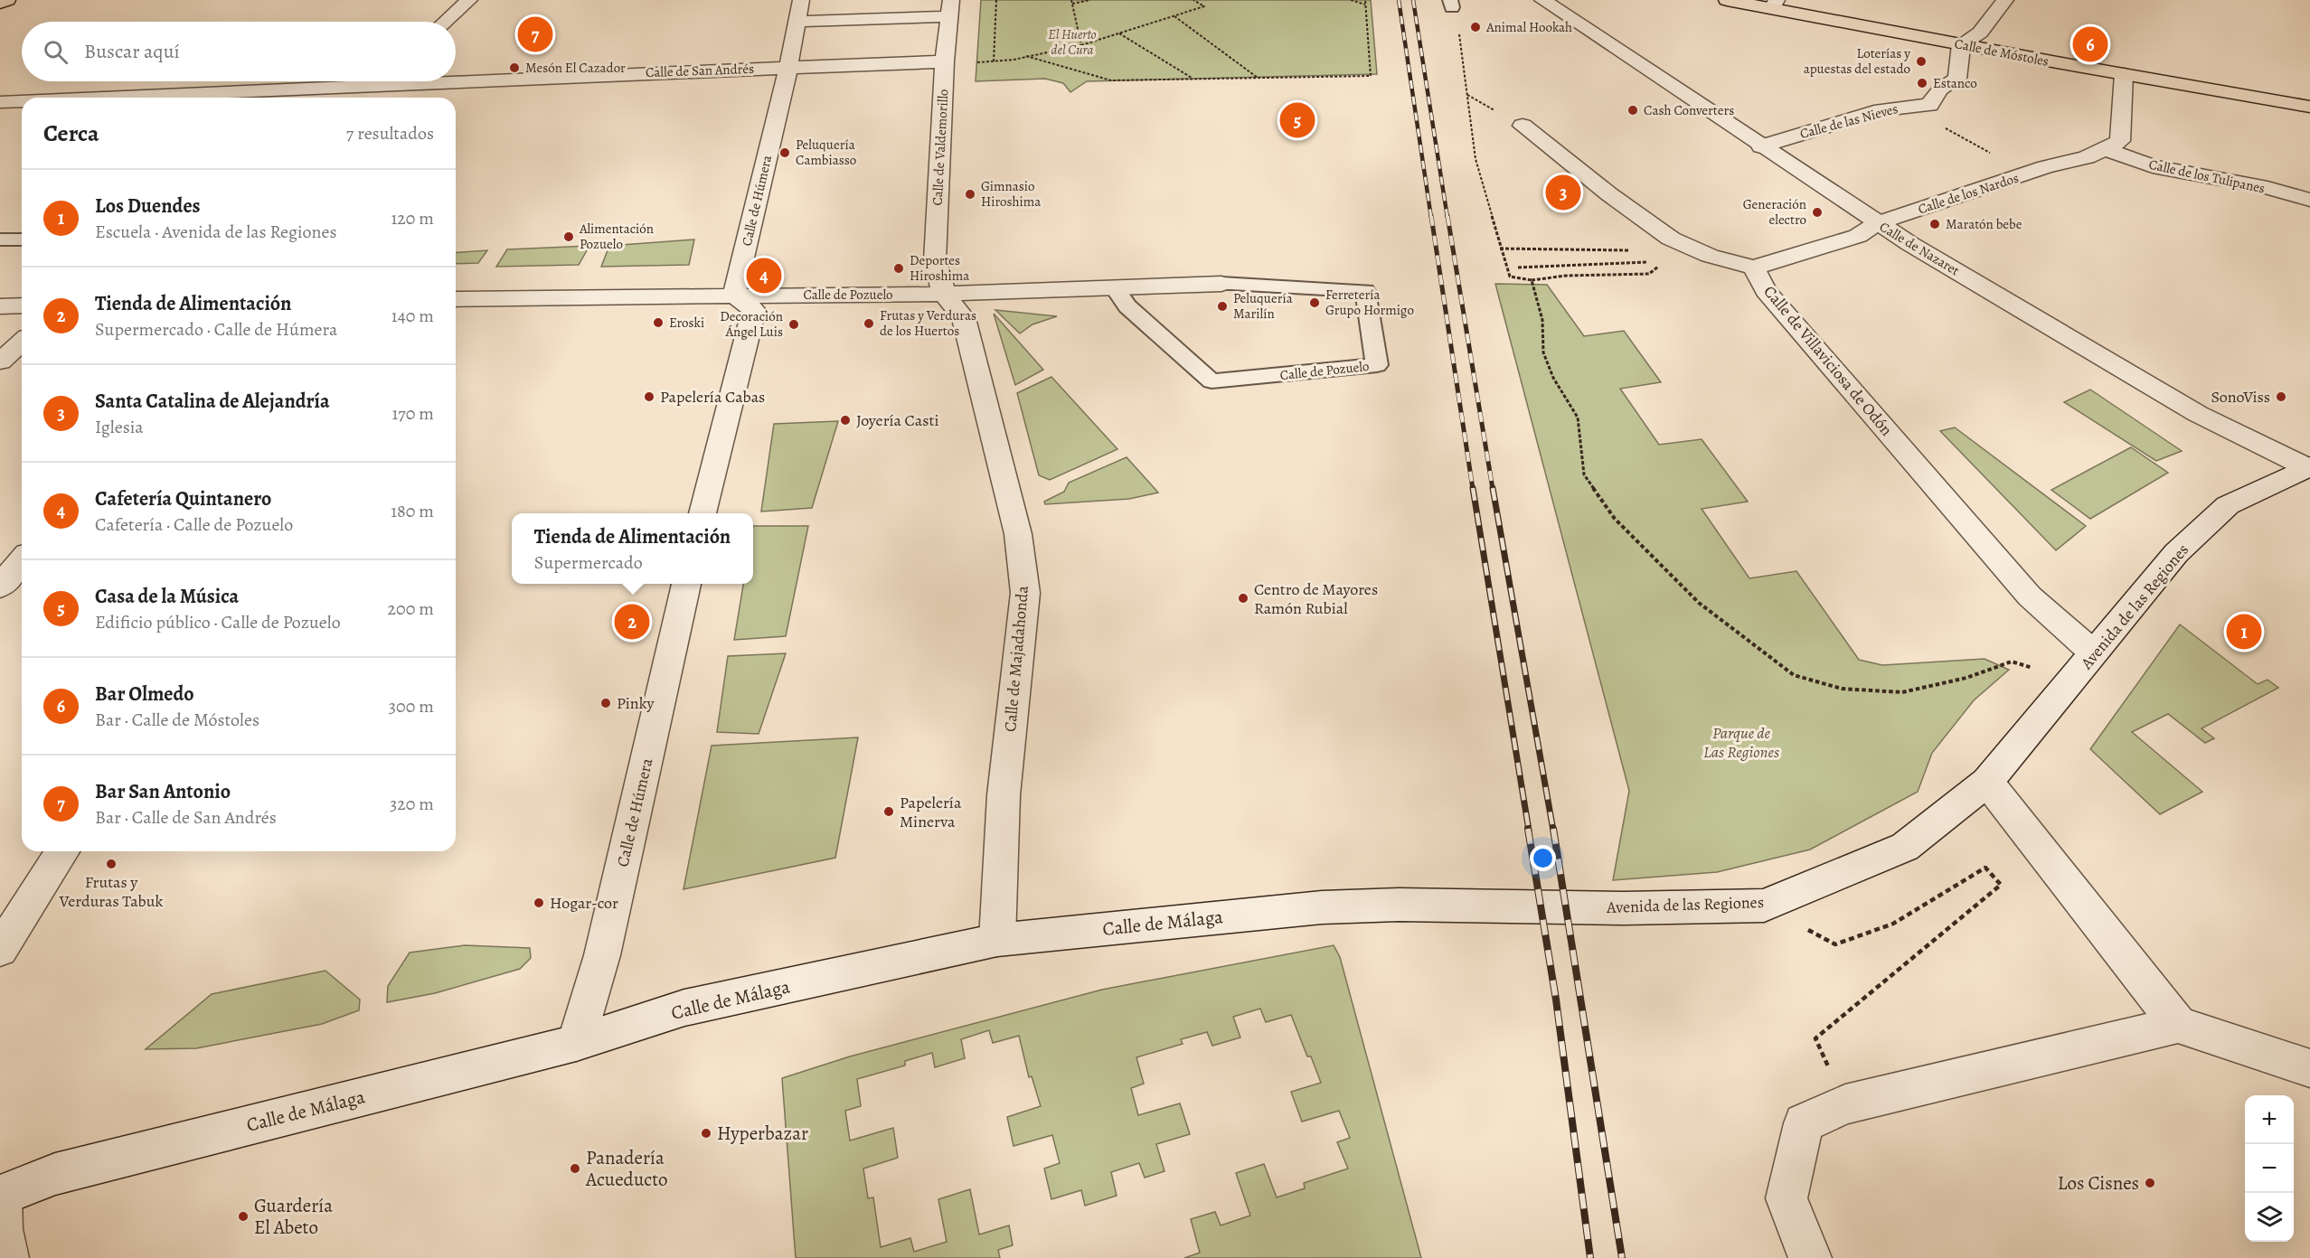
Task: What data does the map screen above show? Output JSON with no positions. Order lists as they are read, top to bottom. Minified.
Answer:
{"streets":{"main road":["Calle de Móstoles"],"street":["Calle de San Andrés","Calle de las Nieves","Calle de Valdemorillo","Calle de los Tulipanes","Calle de los Nardos","Calle de Húmera","Calle de Nazaret","Calle de Pozuelo","Calle de Villaviciosa de Odón","Avenida de las Regiones","Calle de Majadahonda","Calle de Málaga"]},"crossings":[["Calle de Móstoles","Calle de las Nieves"],["Calle de Móstoles","Calle de los Nardos"],["Calle de San Andrés","Calle de Valdemorillo"],["Calle de San Andrés","Calle de Húmera"],["Calle de las Nieves","Calle de Nazaret"],["Calle de Valdemorillo","Calle de Pozuelo"],["Calle de Valdemorillo","Calle de Majadahonda"],["Calle de los Tulipanes","Calle de los Nardos"],["Calle de los Nardos","Calle de Nazaret"],["Calle de los Nardos","Calle de Villaviciosa de Odón"],["Calle de Húmera","Calle de Pozuelo"],["Calle de Húmera","Calle de Málaga"],["Calle de Nazaret","Avenida de las Regiones"],["Calle de Pozuelo","Calle de Majadahonda"],["Calle de Villaviciosa de Odón","Avenida de las Regiones"],["Avenida de las Regiones","Calle de Málaga"],["Calle de Majadahonda","Calle de Málaga"]],"parks":["El Huerto del Cura","Parque de Las Regiones"],"places":["Animal Hookah","Loterías y apuestas del estado","Mesón El Cazador","Estanco","Cash Converters","Peluquería Cambiasso","Gimnasio Hiroshima","Generación electro","Maratón bebe","Alimentación Pozuelo","Deportes Hiroshima","Ferretería Grupo Hormigo","Peluquería Marilín","Eroski","Frutas y Verduras de los Huertos","Decoración Ángel Luis","Papelería Cabas","SonoViss","Joyería Casti","Centro de Mayores Ramón Rubial","Pinky","Papelería Minerva","Frutas y Verduras Tabuk","Hogar-cor","Hyperbazar","Panadería Acueducto","Los Cisnes","Guardería El Abeto"],"page":{"pins":["7","6","5","3","4","2","1"],"search":"Buscar aquí","heading":["Cerca","7 resultados"],"list":[{"mark":"1","name":"Los Duendes","note":"Escuela · Avenida de las Regiones","value":"120 m"},{"mark":"2","name":"Tienda de Alimentación","note":"Supermercado · Calle de Húmera","value":"140 m"},{"mark":"3","name":"Santa Catalina de Alejandría","note":"Iglesia","value":"170 m"},{"mark":"4","name":"Cafetería Quintanero","note":"Cafetería · Calle de Pozuelo","value":"180 m"},{"mark":"5","name":"Casa de la Música","note":"Edificio público · Calle de Pozuelo","value":"200 m"},{"mark":"6","name":"Bar Olmedo","note":"Bar · Calle de Móstoles","value":"300 m"},{"mark":"7","name":"Bar San Antonio","note":"Bar · Calle de San Andrés","value":"320 m"}],"popup":["Tienda de Alimentación","Supermercado"],"map_buttons":["+","−"]}}
